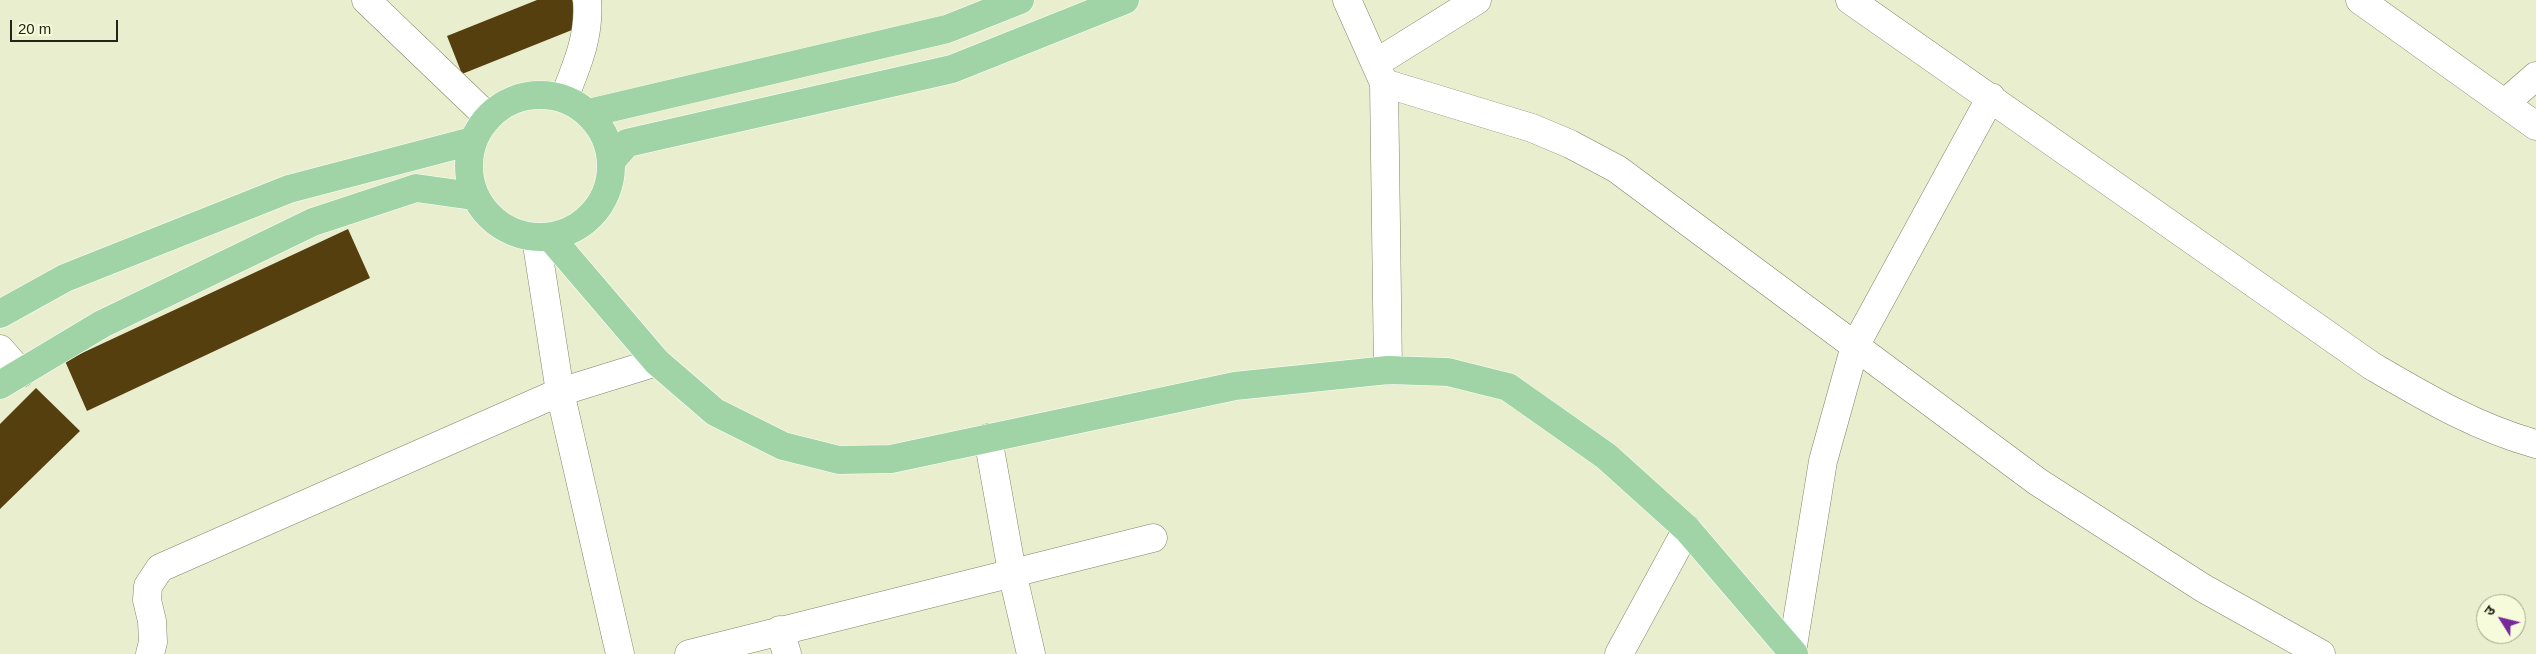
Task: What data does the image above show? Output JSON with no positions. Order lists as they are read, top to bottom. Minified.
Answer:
{"scale_bar":"20 m","north":"top left"}
